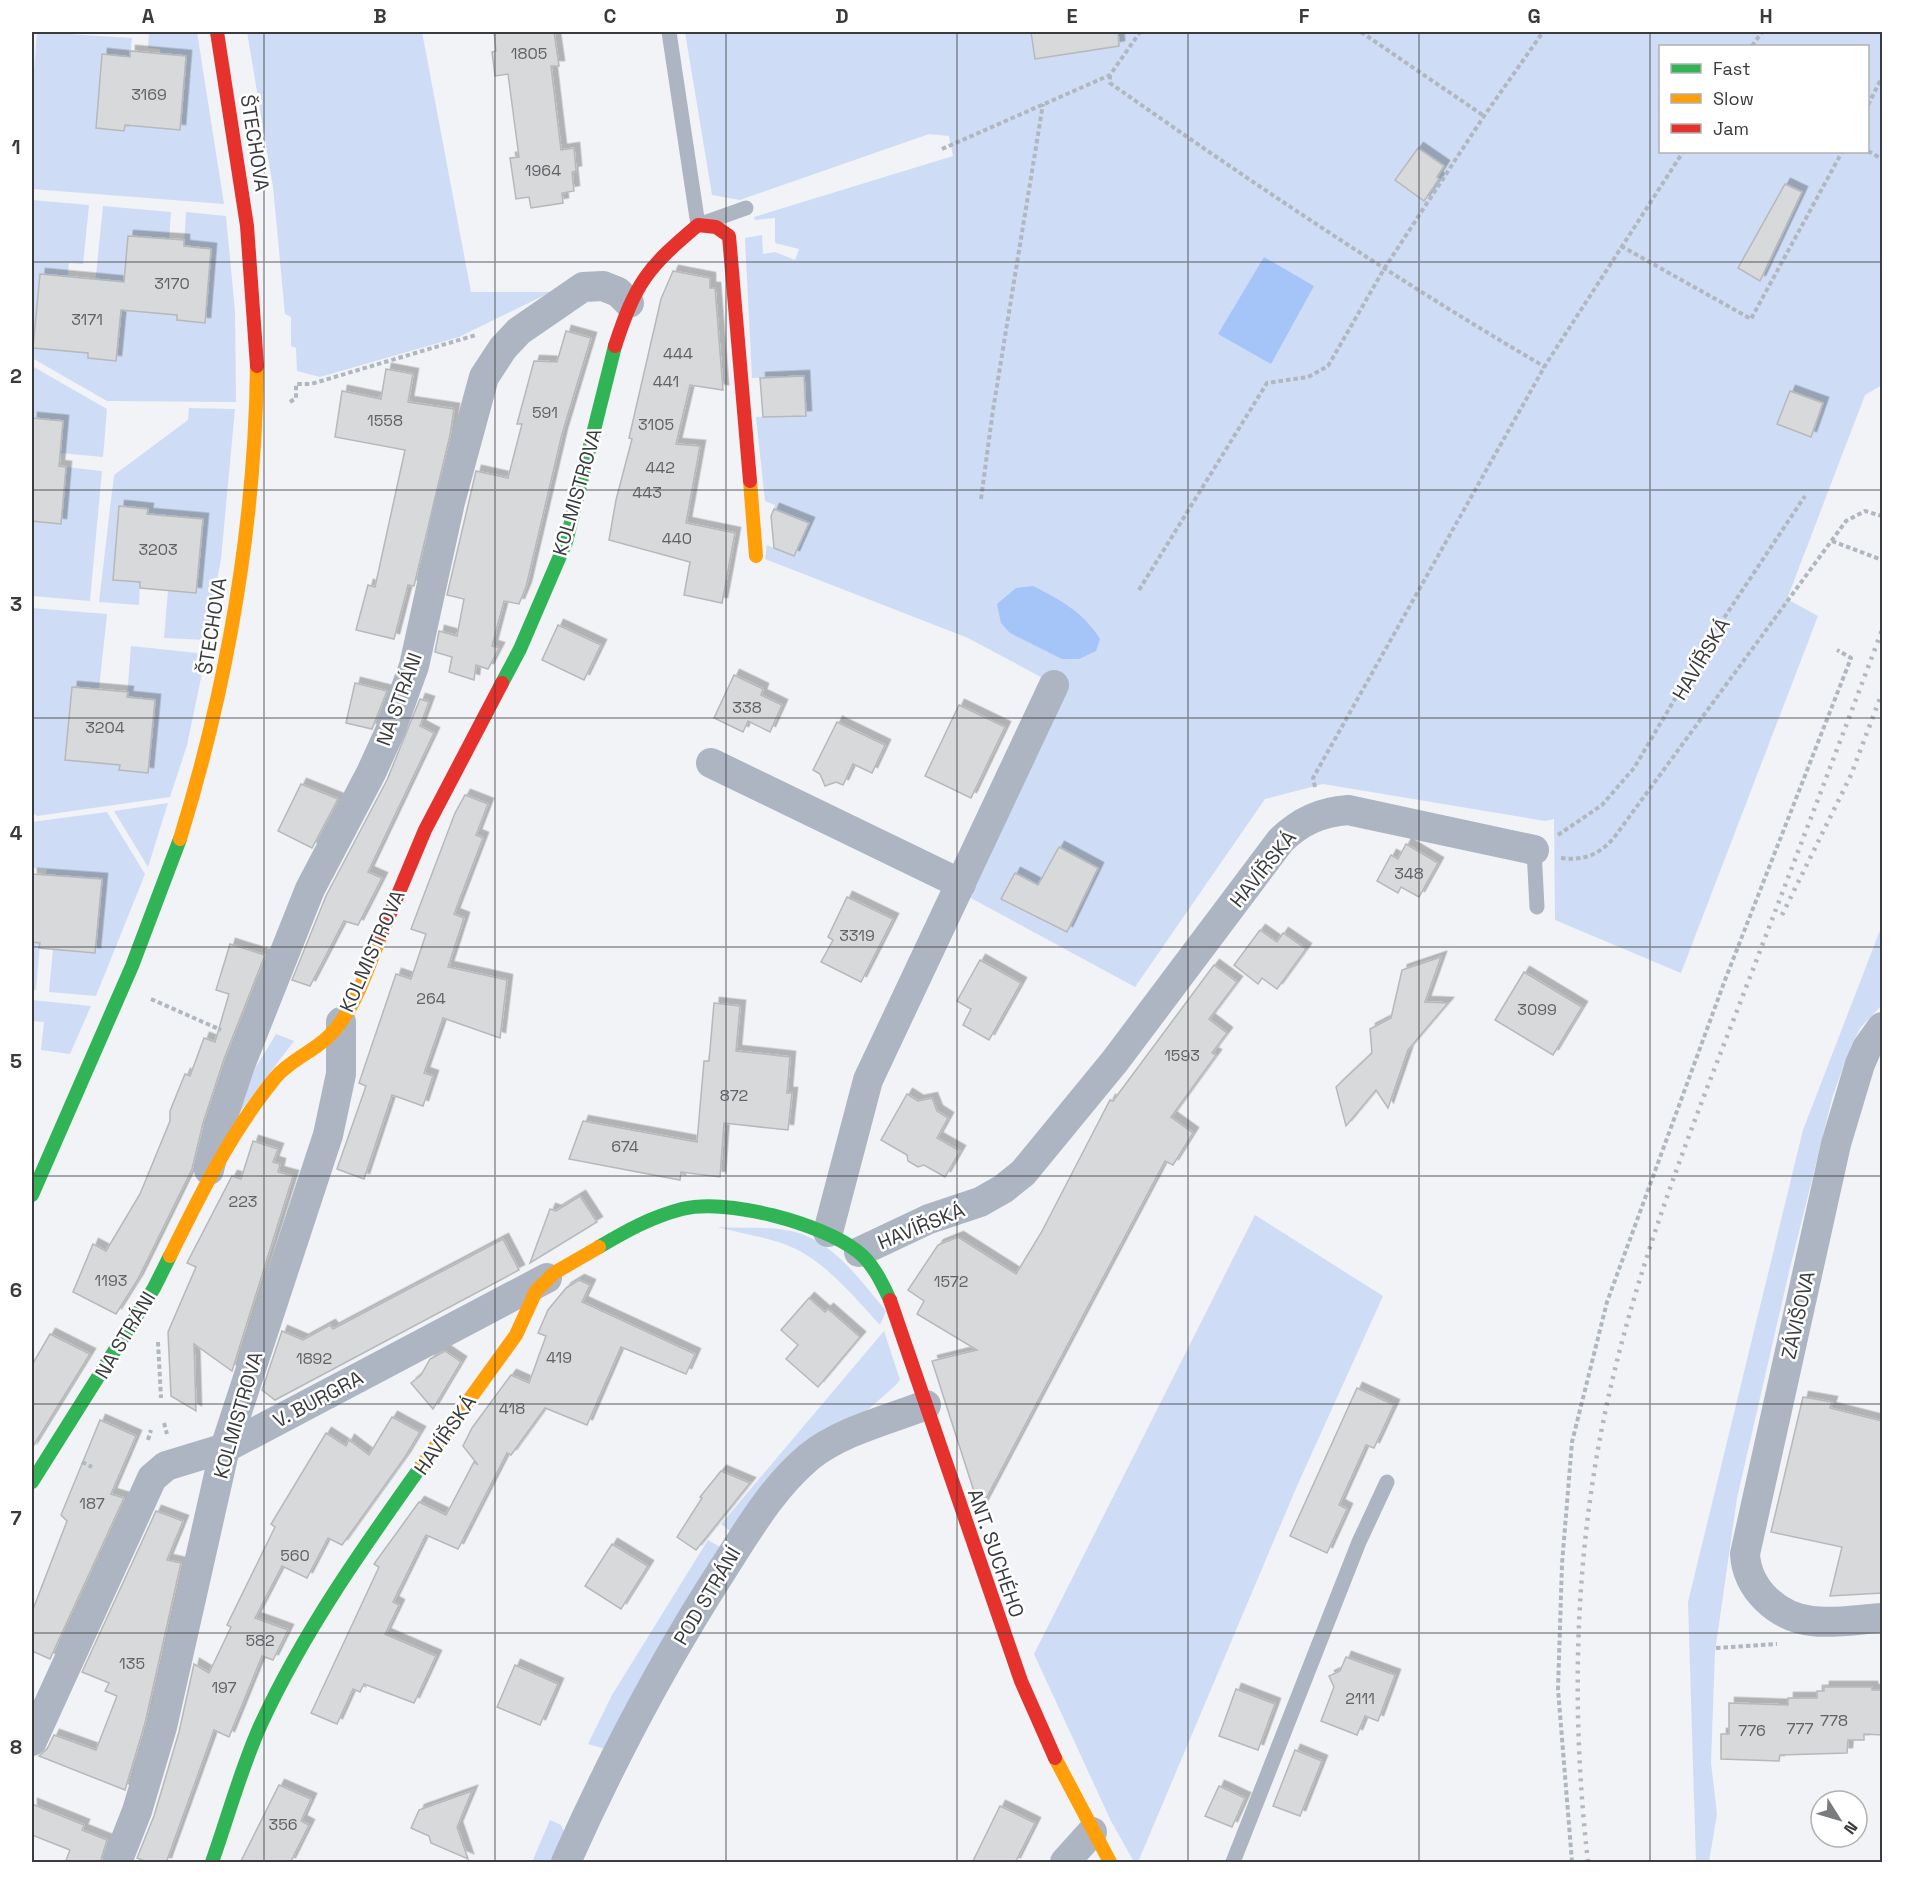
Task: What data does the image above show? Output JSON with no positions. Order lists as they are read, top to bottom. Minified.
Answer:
{"streets":{"street":["ŠTECHOVA","KOLMISTROVA","HAVÍŘSKÁ","NA STRÁNI","ZÁVIŠOVA","V. BURGRA","ANT. SUCHÉHO","POD STRÁNÍ"]},"crossings":[["KOLMISTROVA","NA STRÁNI"],["KOLMISTROVA","V. BURGRA"],["HAVÍŘSKÁ","V. BURGRA"],["HAVÍŘSKÁ","ANT. SUCHÉHO"],["ANT. SUCHÉHO","POD STRÁNÍ"]],"house_numbers":["1805","3169","1964","3170","3171","444","441","591","1558","3105","442","443","440","3203","338","3204","348","3319","264","3099","1593","872","674","223","1193","1572","419","1892","418","187","560","582","135","197","2111","778","777","776","356"],"legend":["Fast","Slow","Jam"],"north":"bottom right","grid":{"columns":["A","B","C","D","E","F","G","H"],"rows":["1","2","3","4","5","6","7","8"]}}
